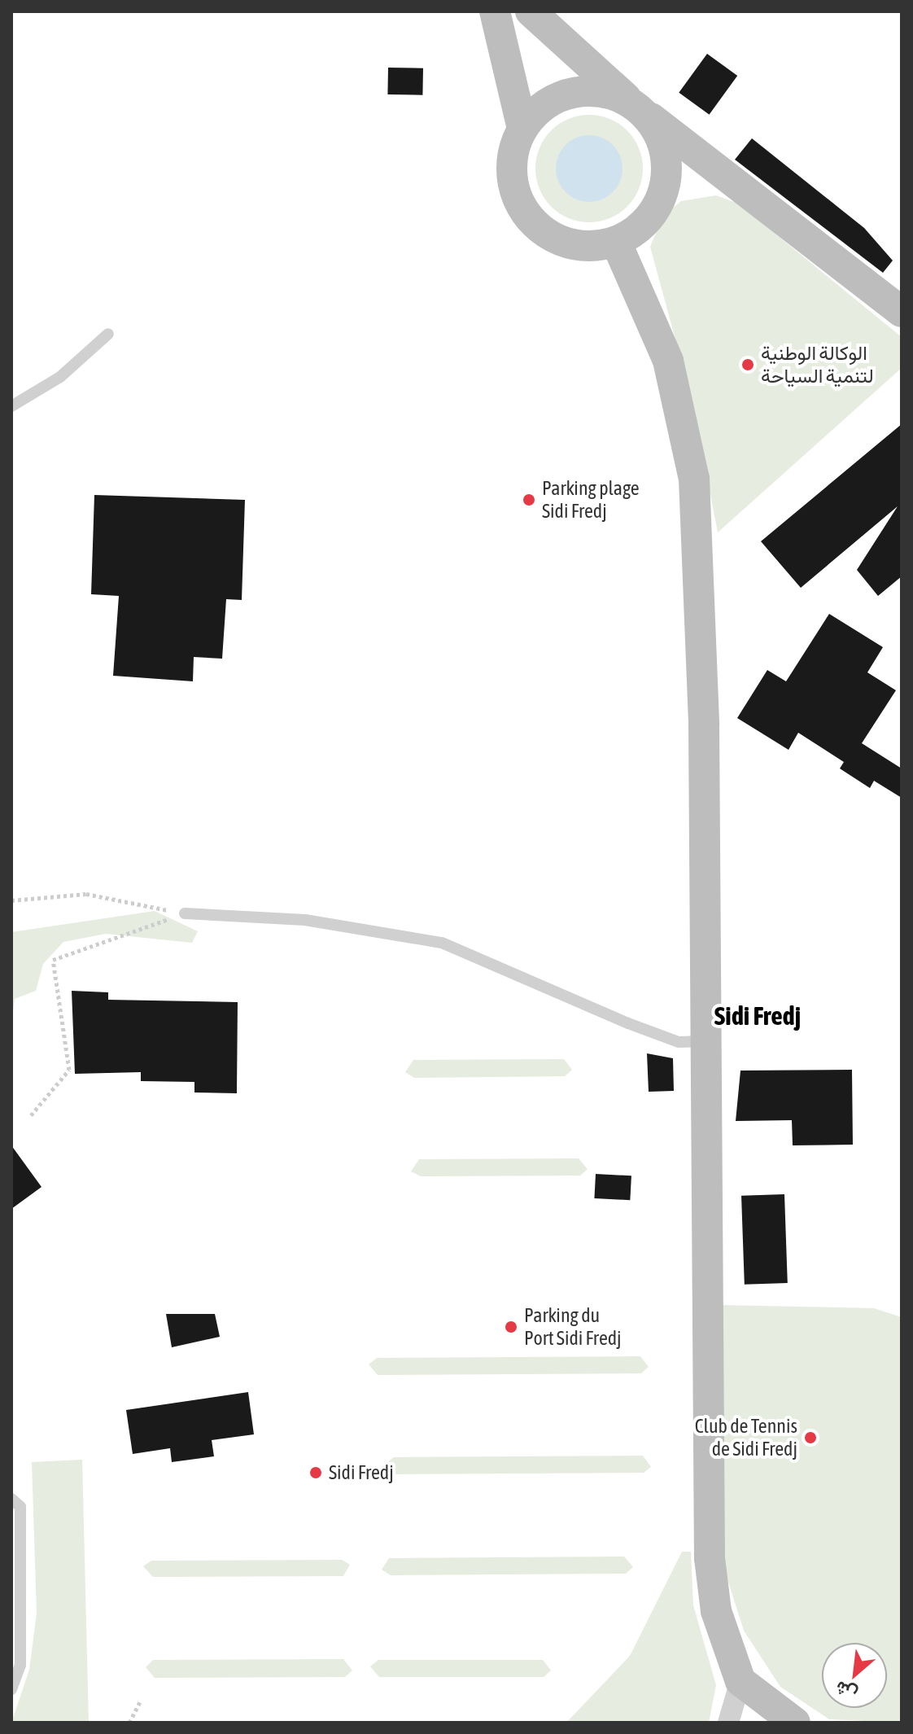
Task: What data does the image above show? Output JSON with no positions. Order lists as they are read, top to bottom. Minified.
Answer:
{"districts":["Sidi Fredj"],"places":["الوكالة الوطنية لتنمية السياحة","Parking plage Sidi Fredj","Parking du Port Sidi Fredj","Club de Tennis de Sidi Fredj","Sidi Fredj"],"north":"bottom left"}
